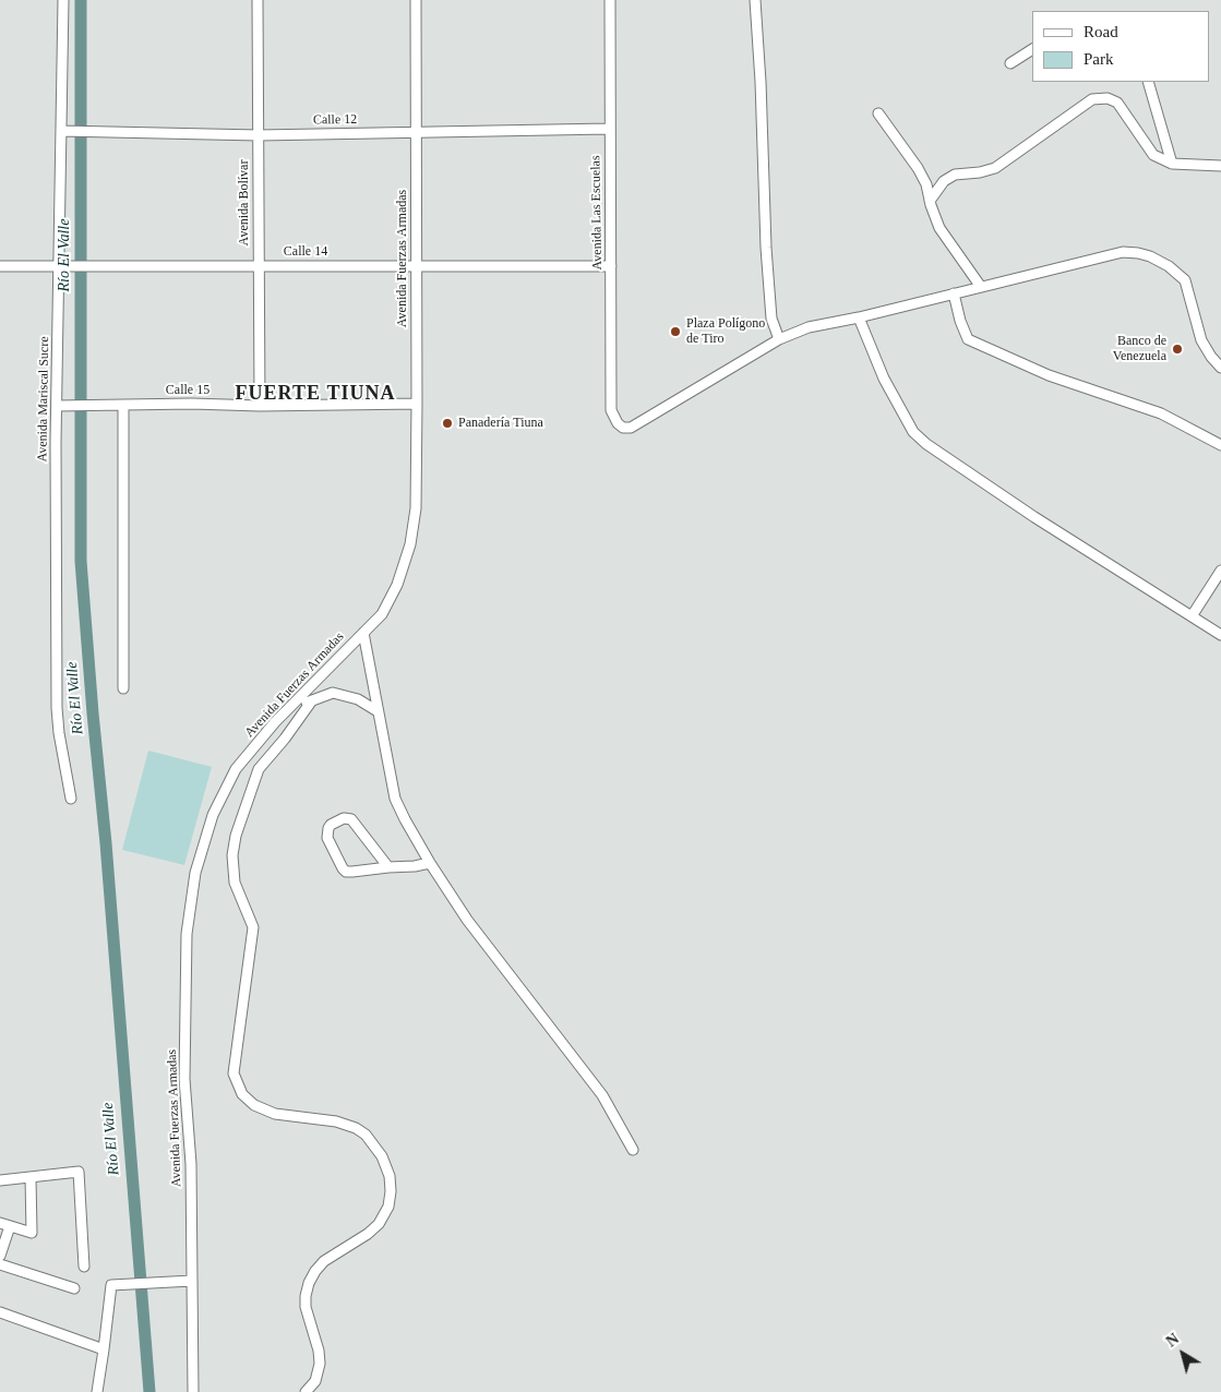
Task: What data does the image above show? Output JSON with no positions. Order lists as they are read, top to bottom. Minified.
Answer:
{"streets":{"street":["Calle 12","Avenida Bolívar","Avenida Las Escuelas","Calle 14","Avenida Fuerzas Armadas","Calle 15","Avenida Mariscal Sucre"]},"crossings":[["Calle 12","Avenida Bolívar"],["Calle 12","Avenida Las Escuelas"],["Calle 12","Avenida Fuerzas Armadas"],["Calle 12","Avenida Mariscal Sucre"],["Avenida Bolívar","Calle 14"],["Avenida Bolívar","Calle 15"],["Avenida Las Escuelas","Calle 14"],["Calle 14","Avenida Fuerzas Armadas"],["Calle 14","Avenida Mariscal Sucre"],["Avenida Fuerzas Armadas","Calle 15"],["Calle 15","Avenida Mariscal Sucre"]],"districts":["FUERTE TIUNA"],"water":["Río El Valle"],"places":["Plaza Polígono de Tiro","Banco de Venezuela","Panadería Tiuna"],"legend":["Road","Park"],"north":"top left"}
